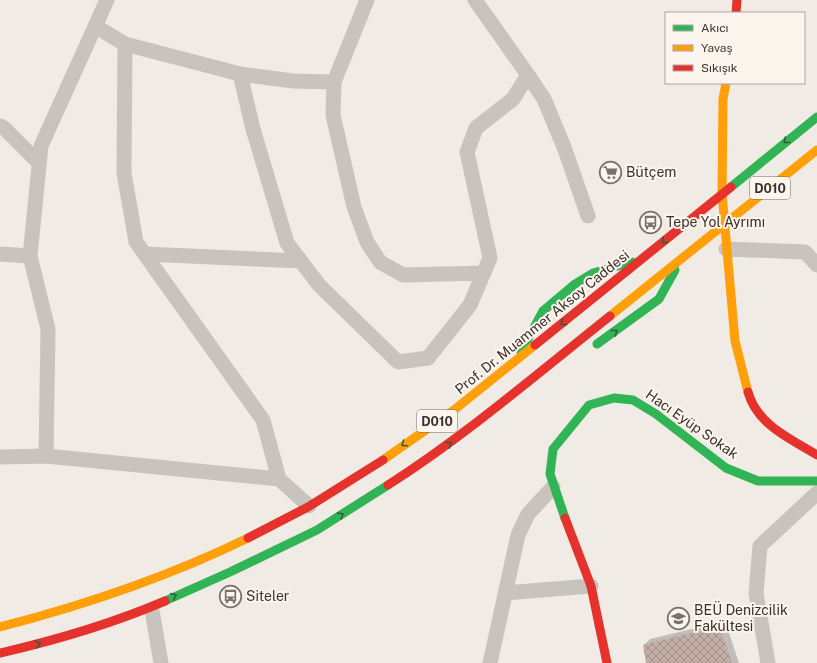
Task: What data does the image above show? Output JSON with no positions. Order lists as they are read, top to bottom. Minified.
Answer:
{"streets":{"main road":["D010","Prof. Dr. Muammer Aksoy Caddesi","Hacı Eyüp Sokak"]},"places":{"supermarket":["Bütçem"],"bus stop":["Tepe Yol Ayrımı","Siteler"],"school or university":["BEÜ Denizcilik Fakültesi"]},"legend":["Akıcı","Yavaş","Sıkışık"]}
